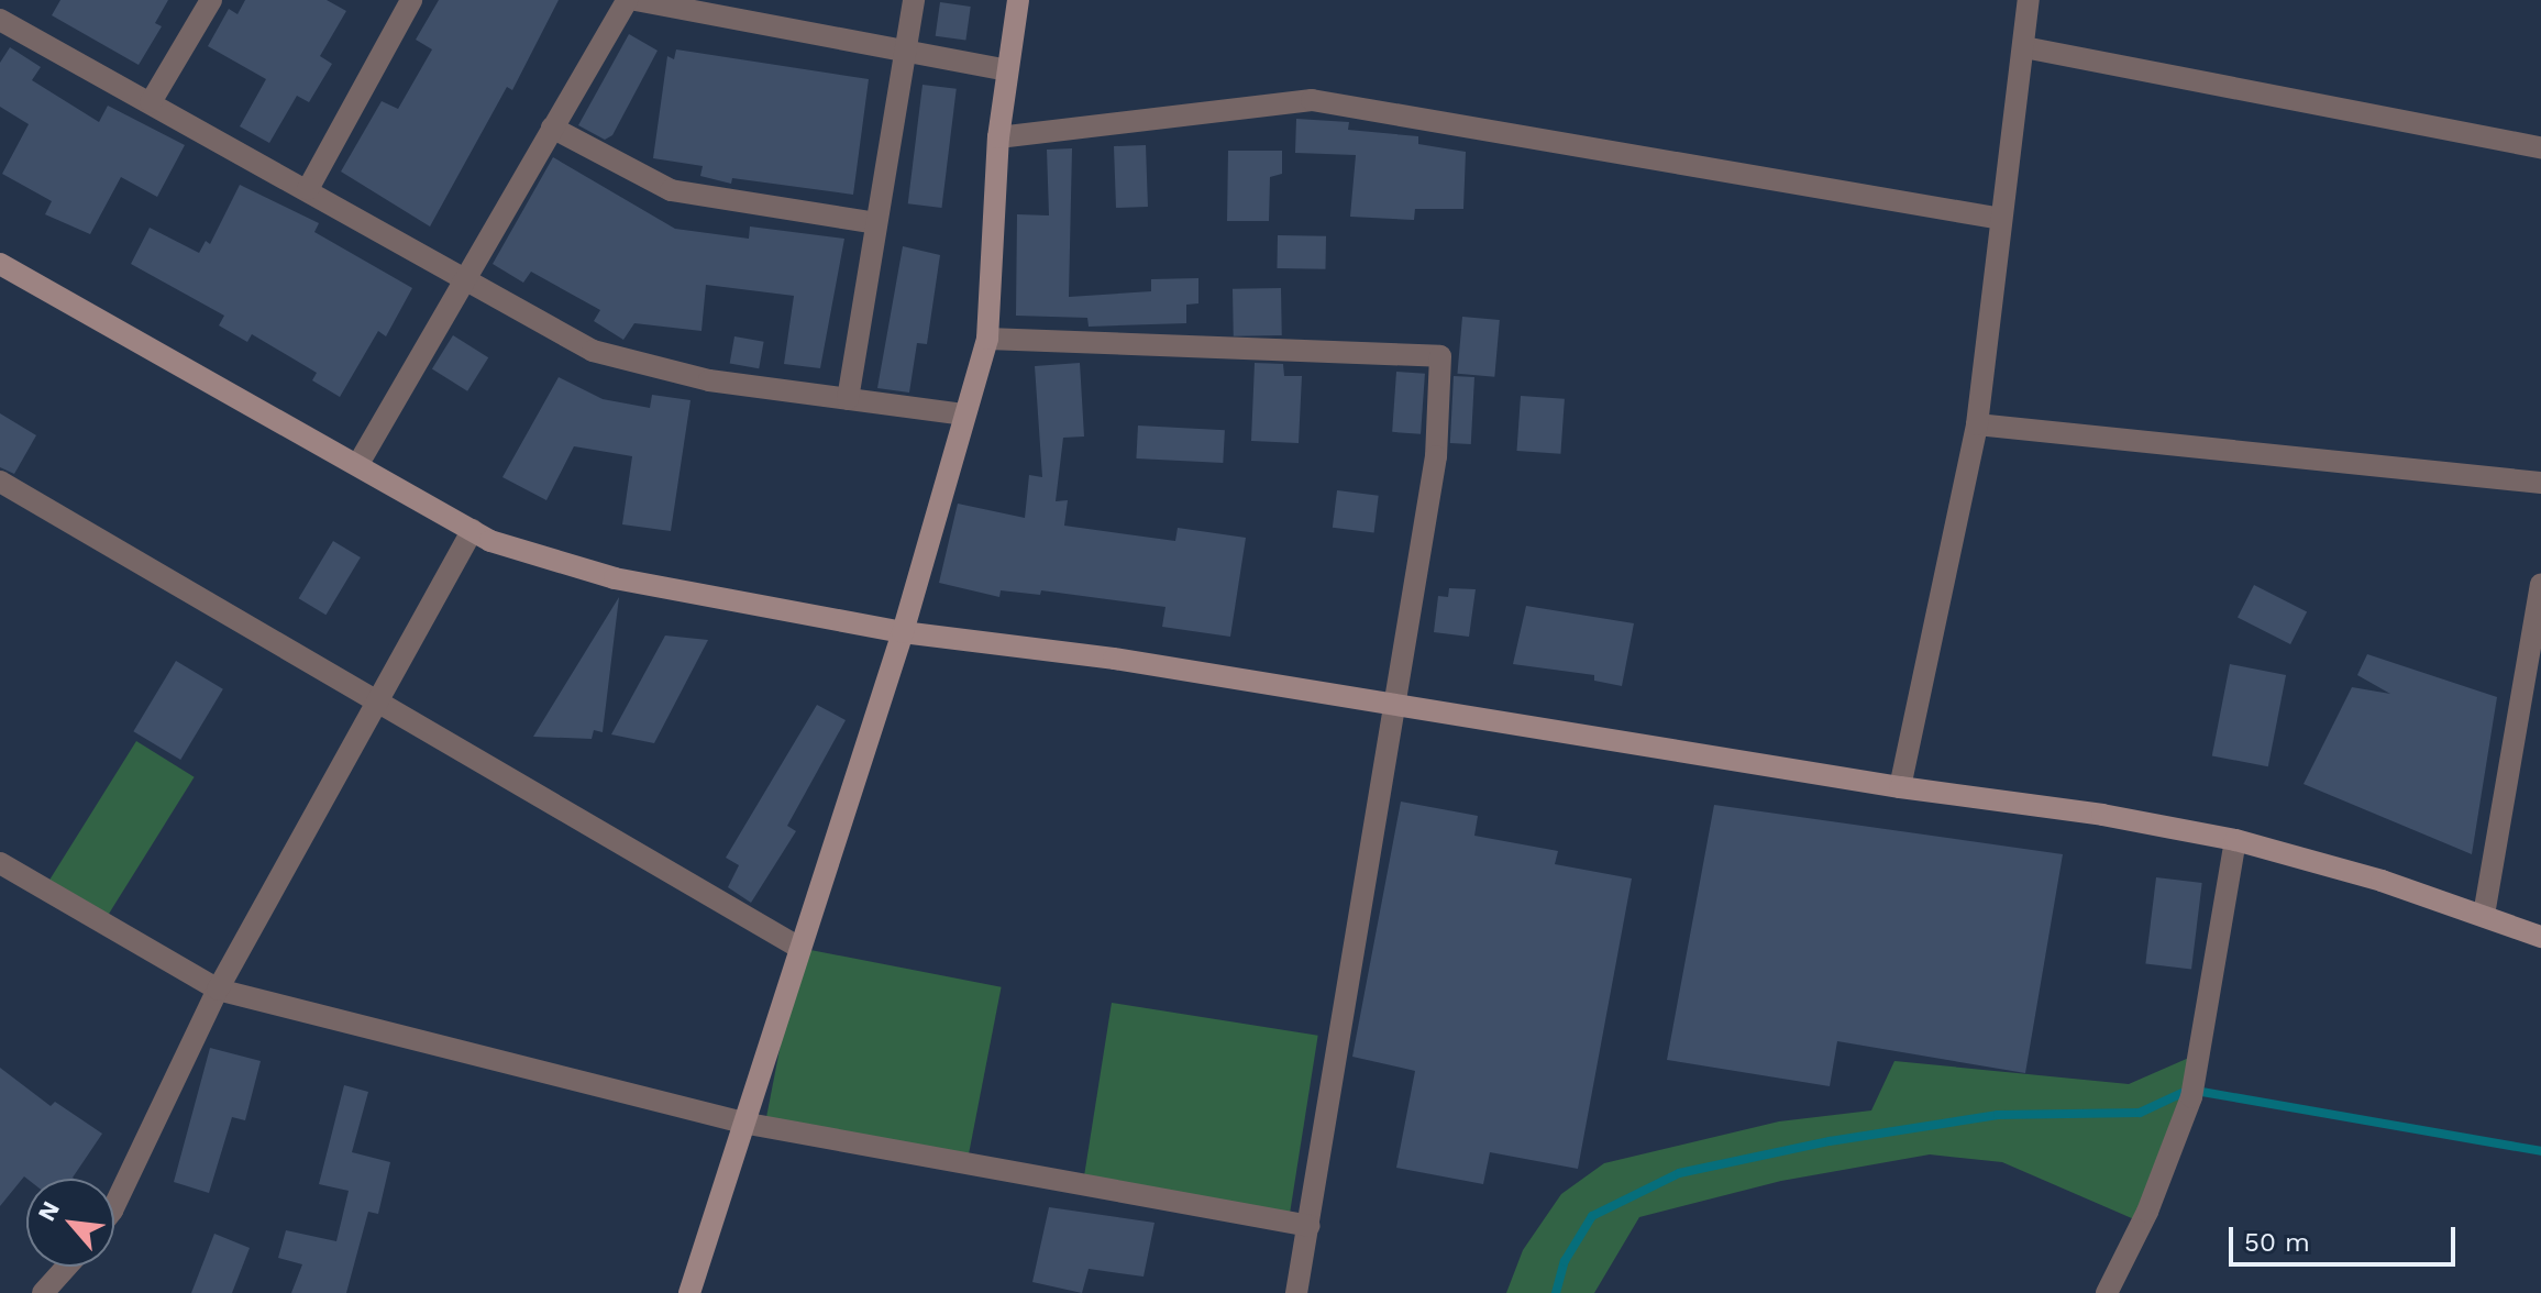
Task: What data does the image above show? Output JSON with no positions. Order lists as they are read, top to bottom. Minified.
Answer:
{"scale_bar":"50 m","north":"top left"}
